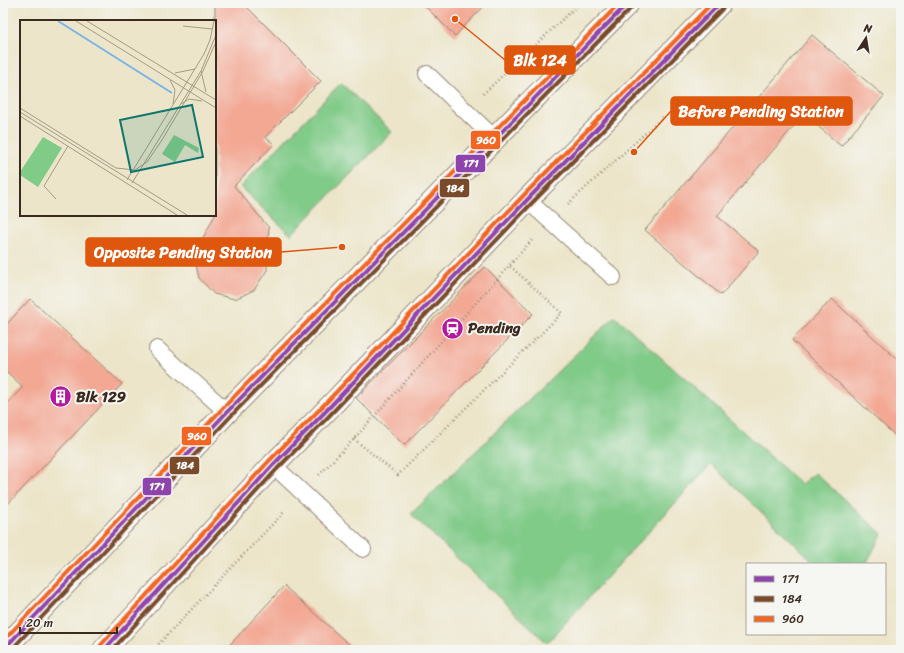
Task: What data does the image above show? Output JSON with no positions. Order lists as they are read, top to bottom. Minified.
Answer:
{"places":{"other":["Blk 124","Before Pending Station","Opposite Pending Station"],"station":["Pending"],"building":["Blk 129"]},"lines":["transit line 171","transit line 960","transit line 184"],"legend":["171","184","960"],"scale_bar":"20 m","north":"top"}
